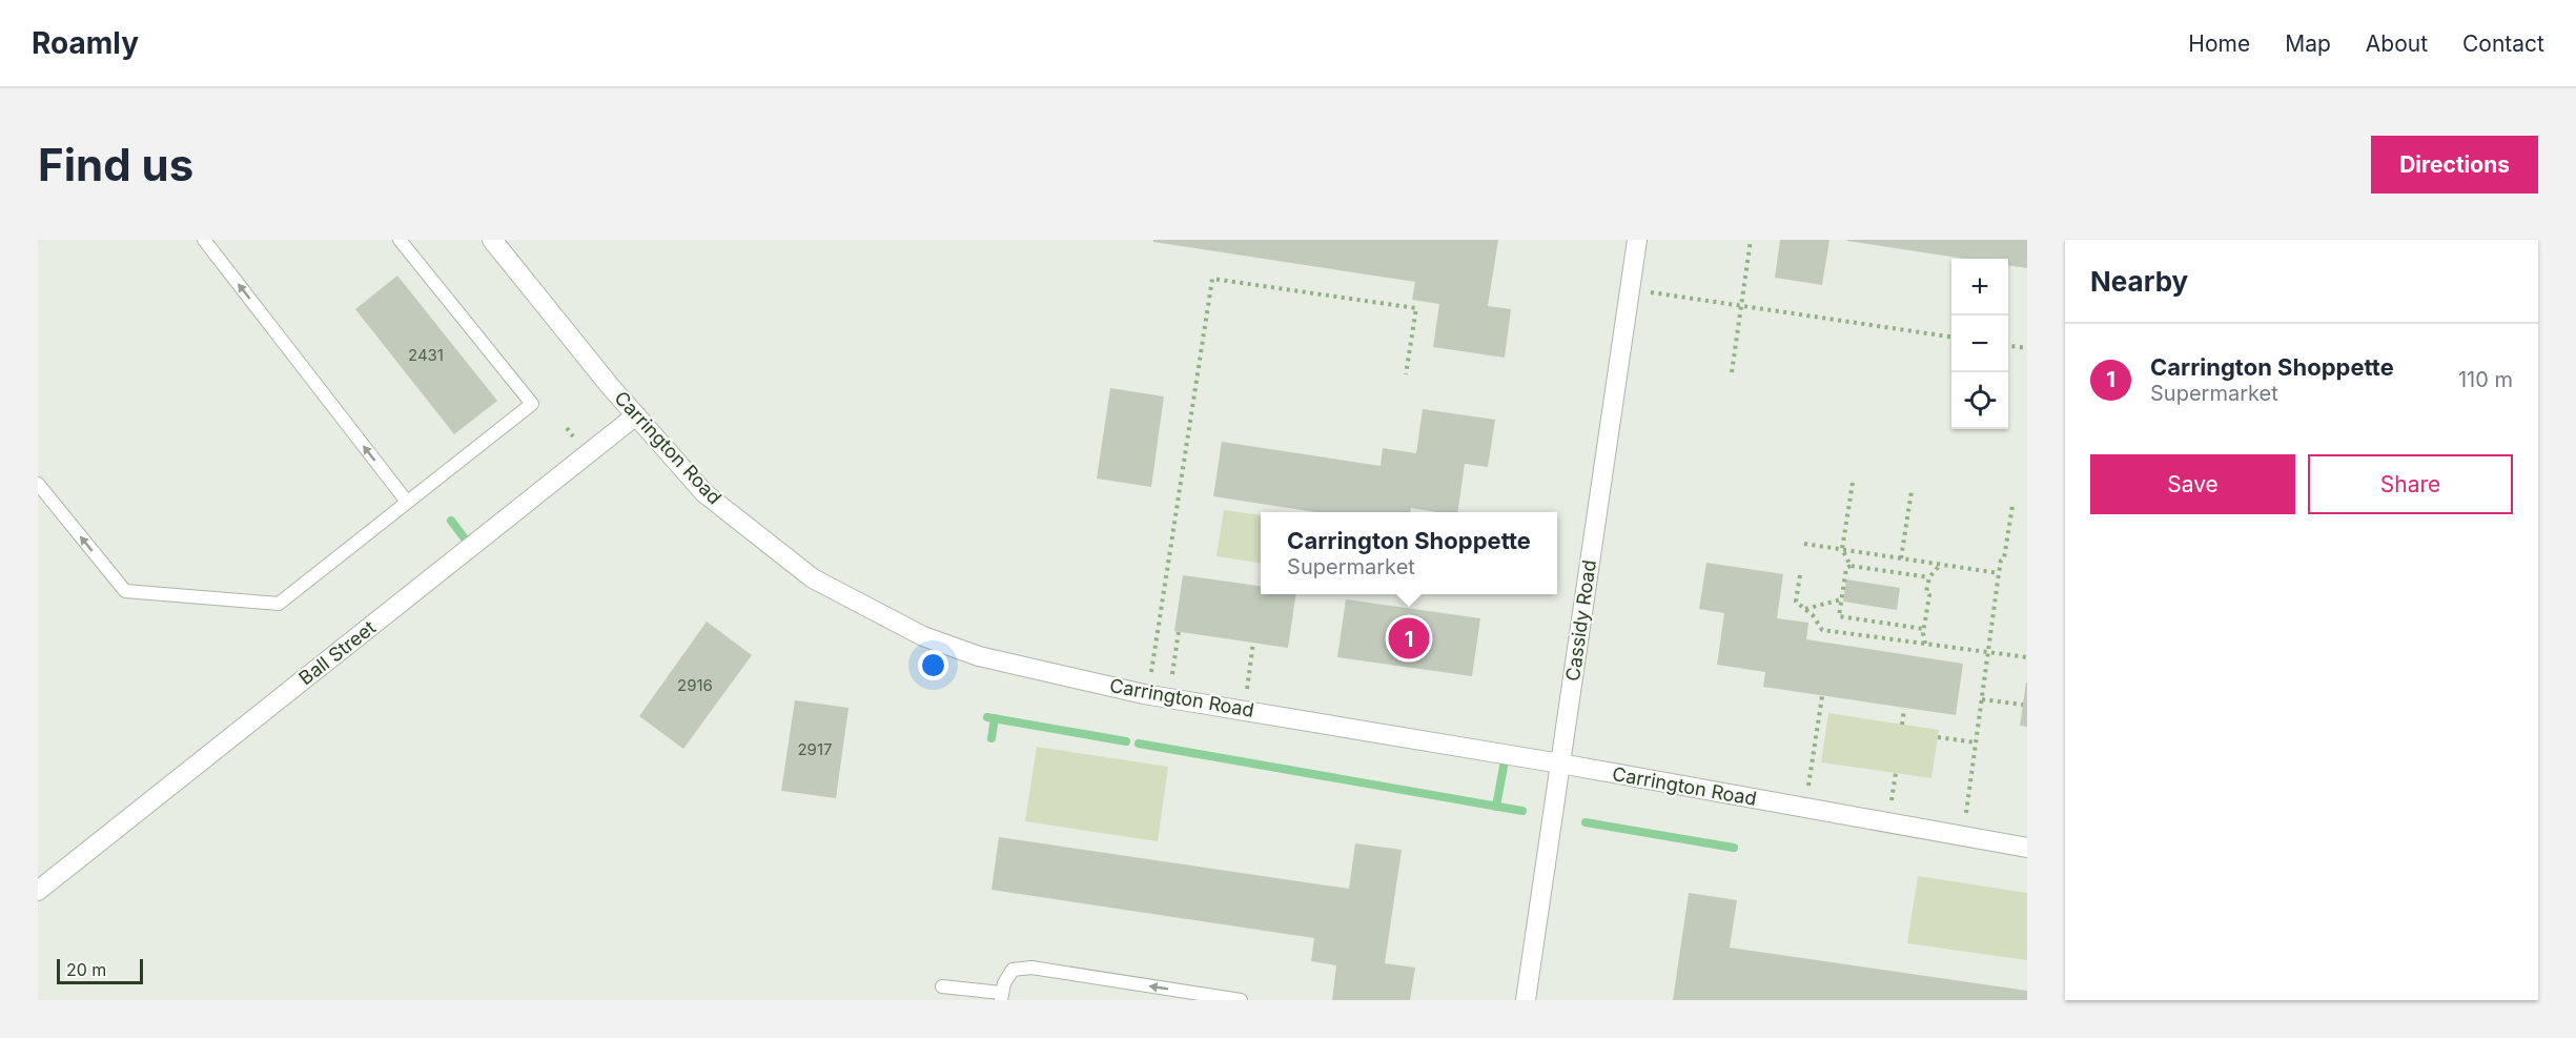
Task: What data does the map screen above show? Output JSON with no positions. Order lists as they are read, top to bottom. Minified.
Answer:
{"streets":{"street":["Carrington Road","Cassidy Road","Ball Street"]},"crossings":[["Carrington Road","Cassidy Road"],["Carrington Road","Ball Street"]],"house_numbers":["2431","2916","2917"],"scale_bar":"20 m","page":{"header":"Roamly","nav":["Home","Map","About","Contact"],"buttons":["Directions",["Save","Share"]],"title":"Find us","heading":"Nearby","map_buttons":["+","−"],"list":[{"mark":"1","name":"Carrington Shoppette","note":"Supermarket","value":"110 m"}],"popup":["Carrington Shoppette","Supermarket"],"pins":"1","scale":"20 m"}}
